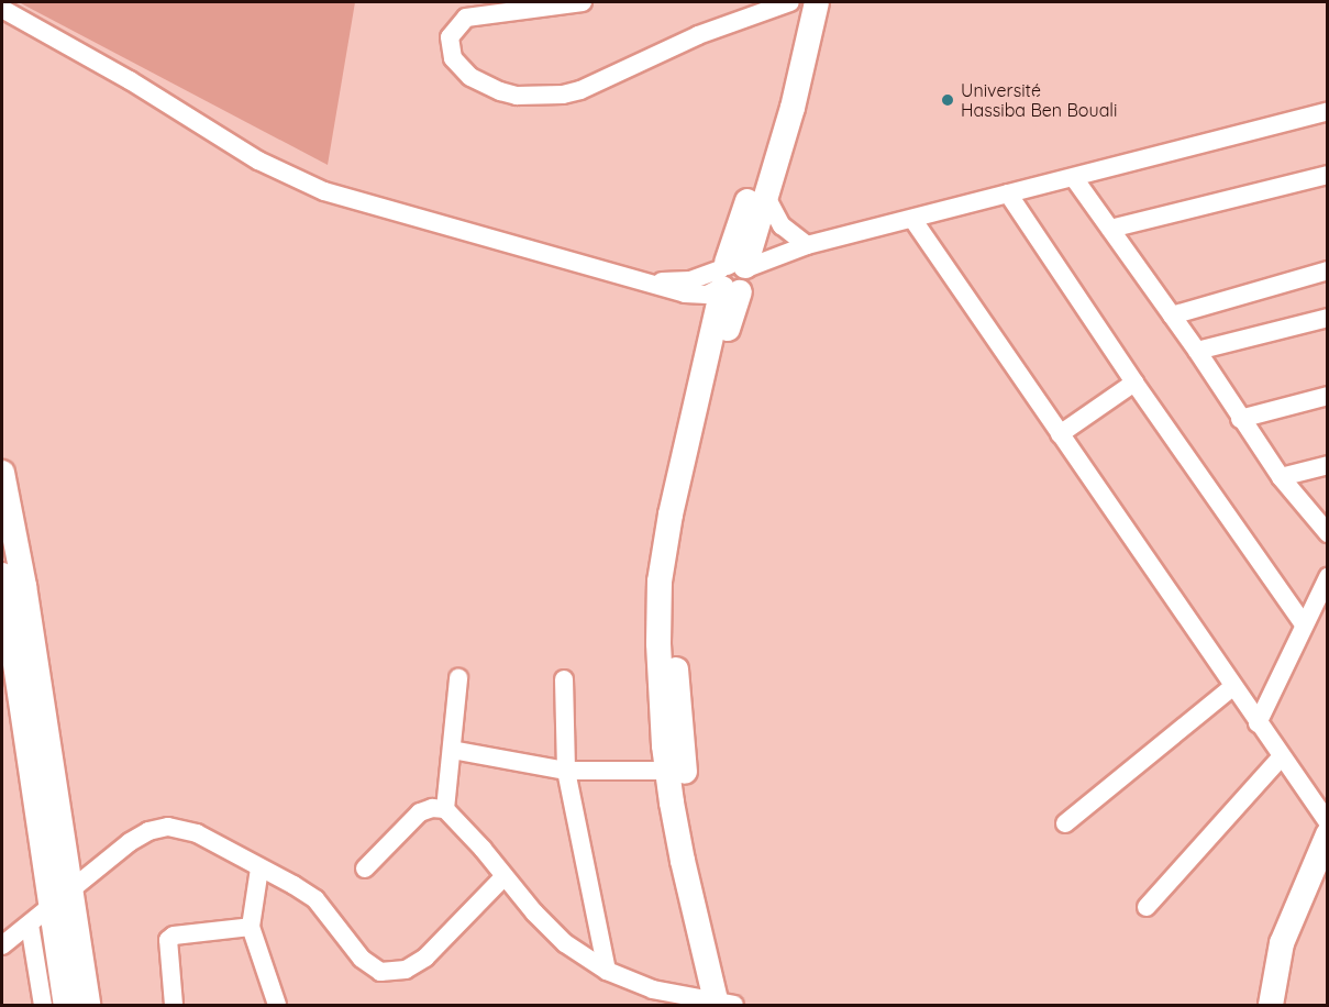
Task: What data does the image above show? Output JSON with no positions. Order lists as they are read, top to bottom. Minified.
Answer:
{"places":["Université Hassiba Ben Bouali"]}
